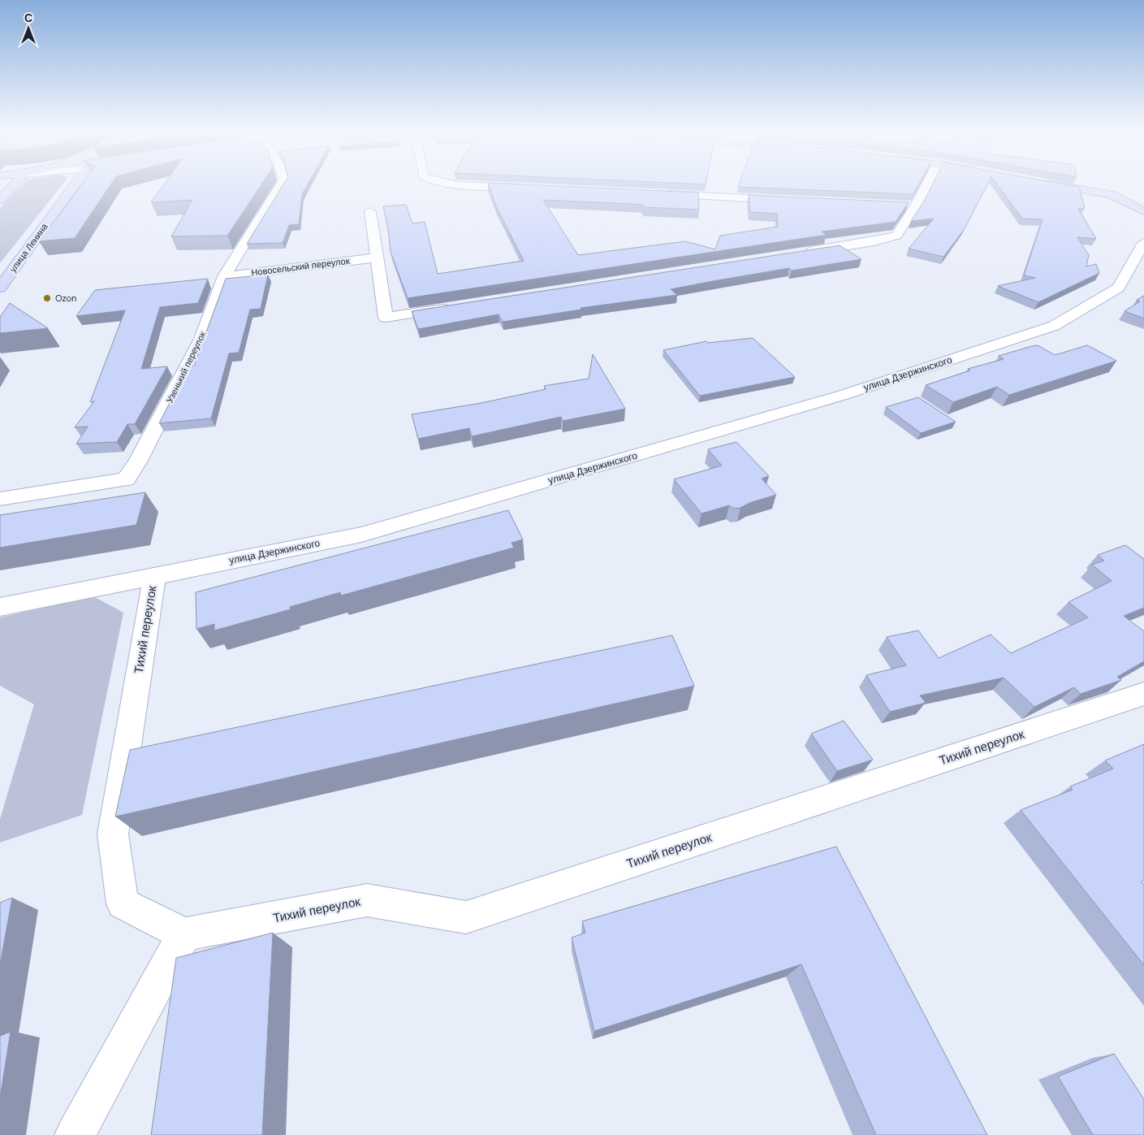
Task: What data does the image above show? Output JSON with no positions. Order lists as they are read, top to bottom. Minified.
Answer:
{"streets":{"main road":["улица Ленина"],"street":["Новосельский переулок","Узенький переулок","улица Дзержинского","Тихий переулок"]},"crossings":[["Новосельский переулок","Узенький переулок"],["улица Дзержинского","Тихий переулок"]],"places":["Ozon"],"north":"top"}
